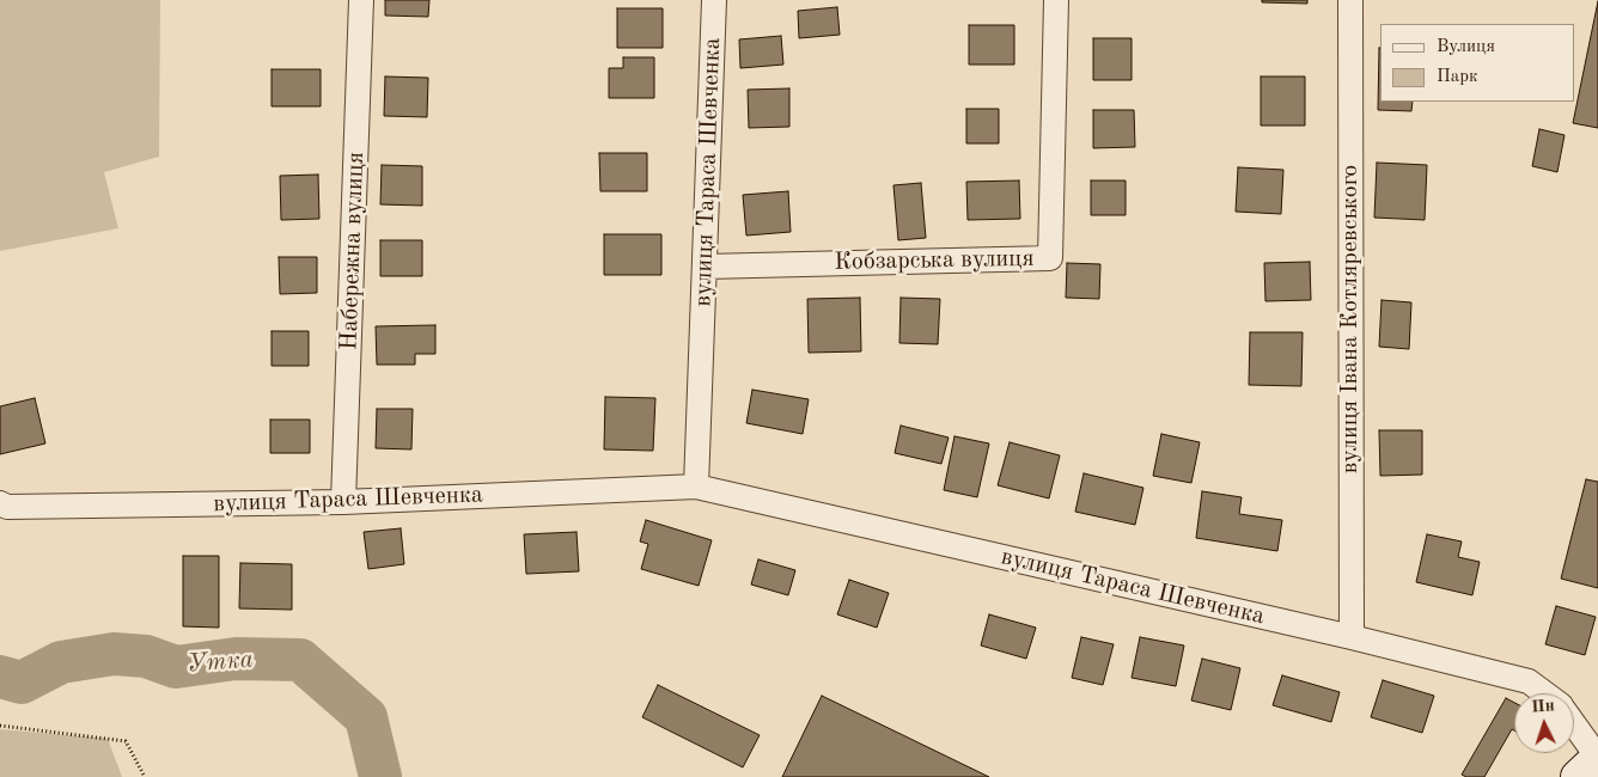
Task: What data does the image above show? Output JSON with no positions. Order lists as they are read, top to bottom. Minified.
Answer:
{"streets":{"street":["вулиця Тараса Шевченка","Набережна вулиця","Кобзарська вулиця","вулиця Івана Котляревського"]},"crossings":[["вулиця Тараса Шевченка","Набережна вулиця"],["вулиця Тараса Шевченка","Кобзарська вулиця"],["вулиця Тараса Шевченка","вулиця Івана Котляревського"]],"water":["Утка"],"legend":["Вулиця","Парк"],"north":"top"}
